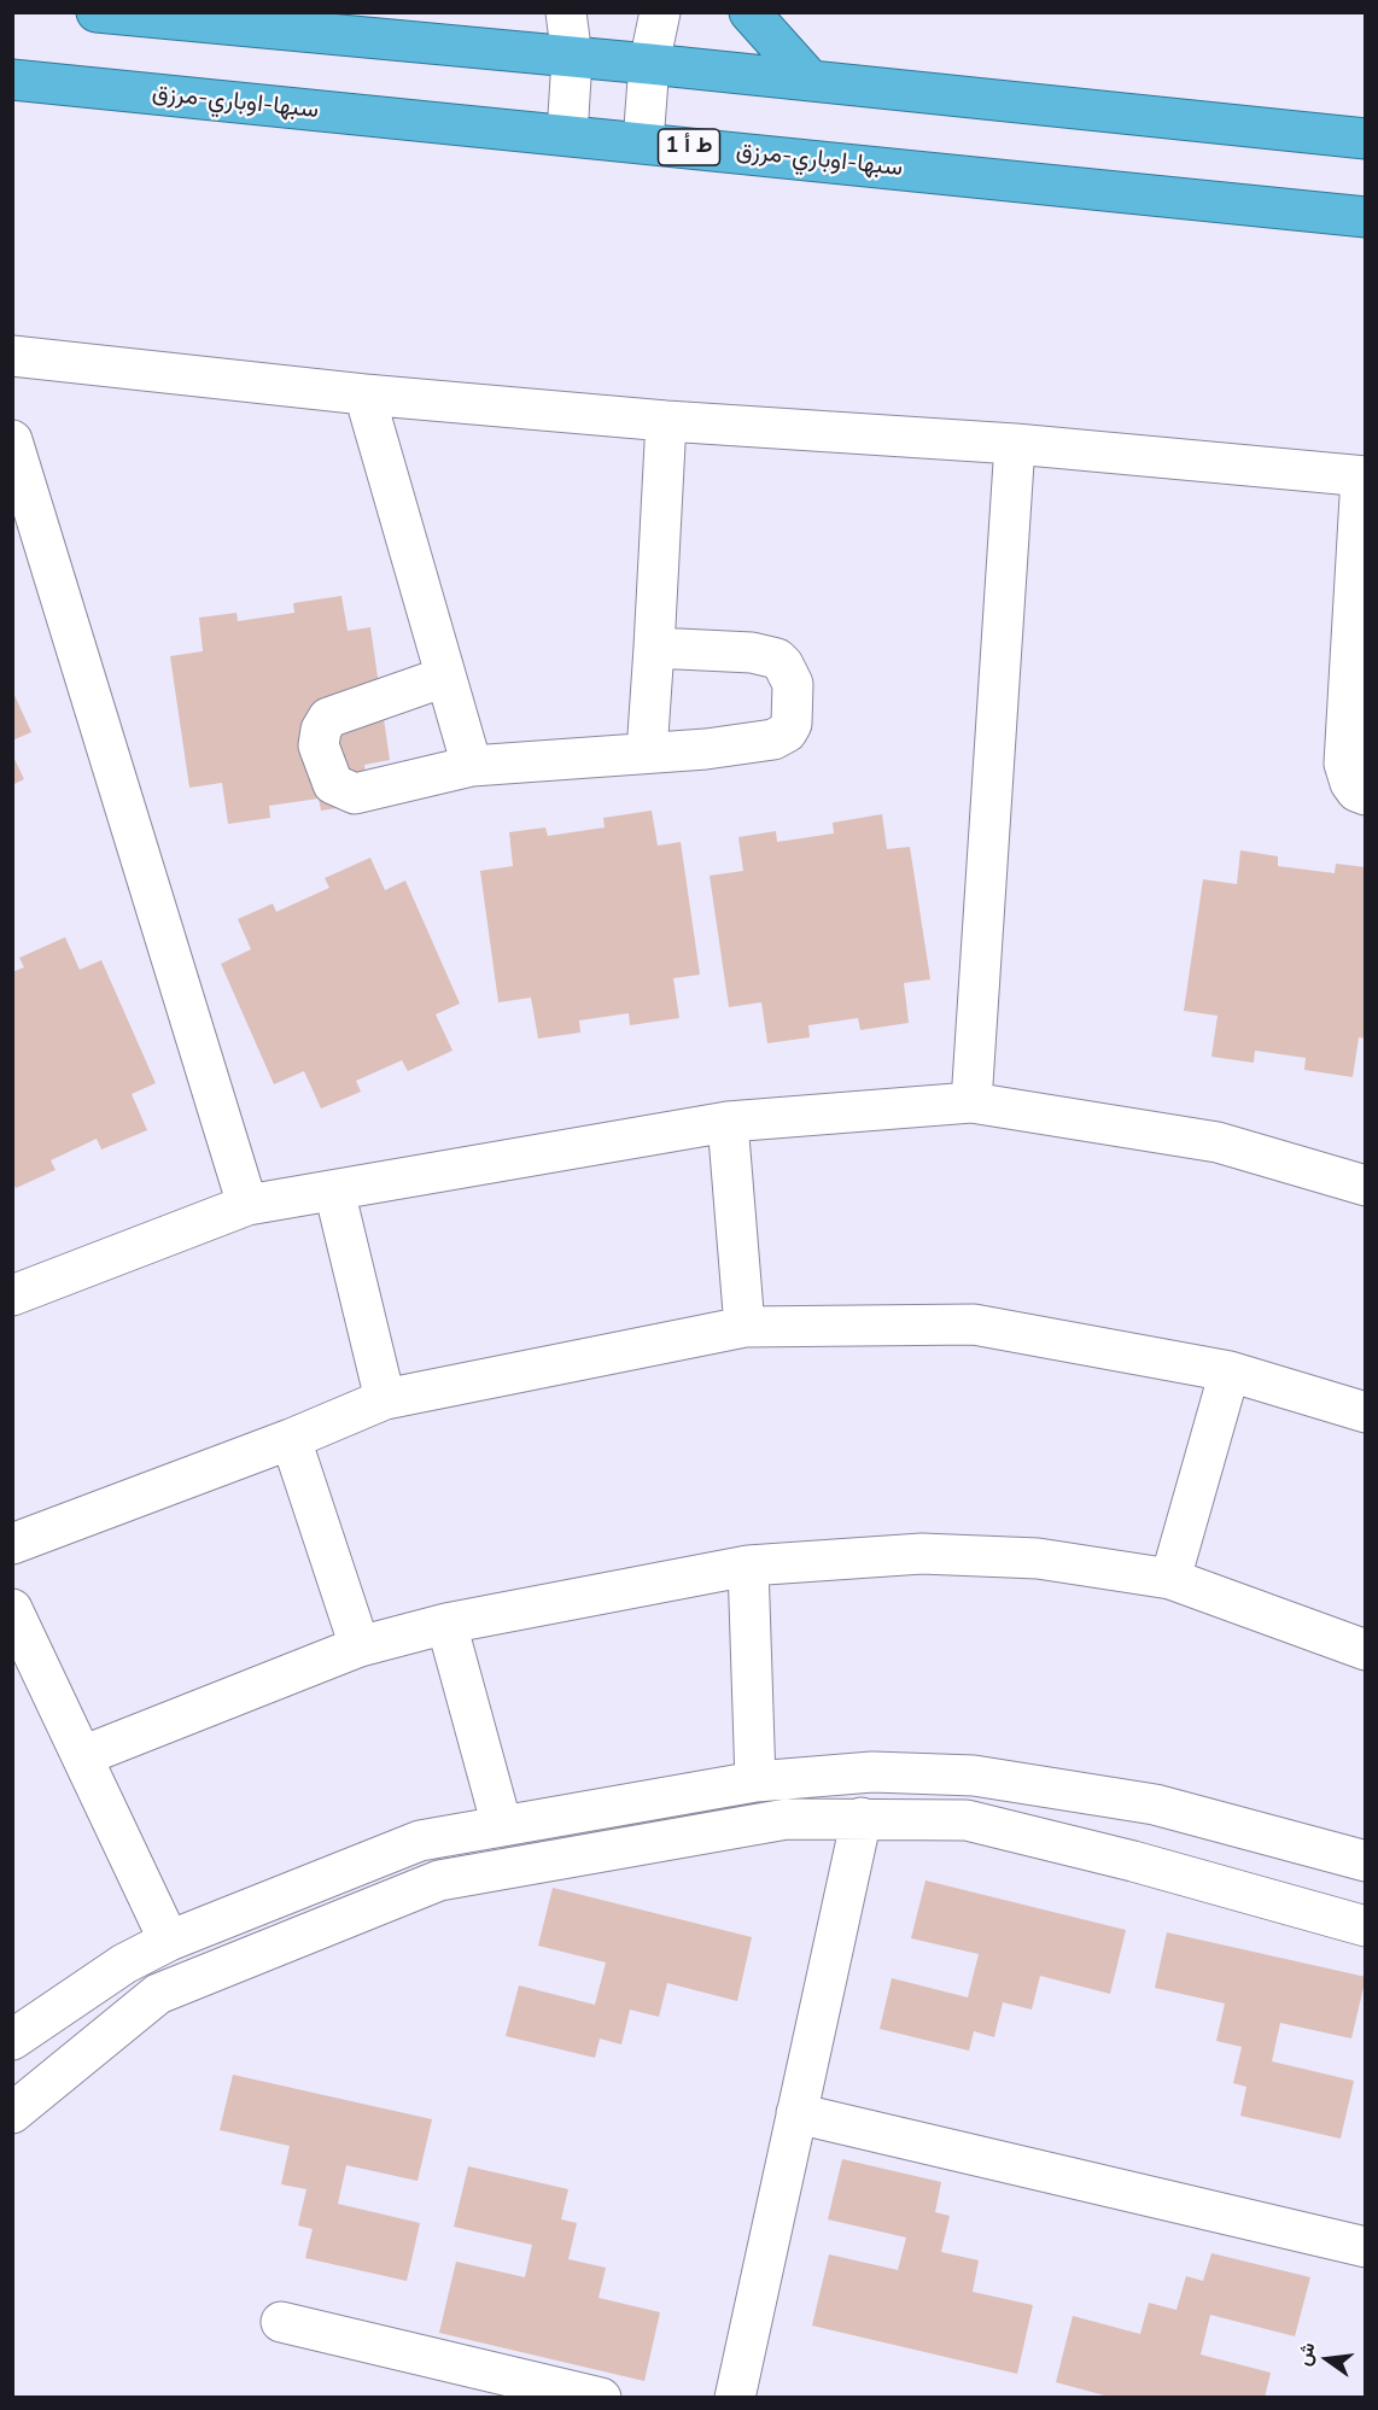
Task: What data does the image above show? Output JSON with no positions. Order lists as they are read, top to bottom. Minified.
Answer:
{"streets":{"highway":["سبها-اوباري-مرزق","ط أ 1"]},"north":"left"}
